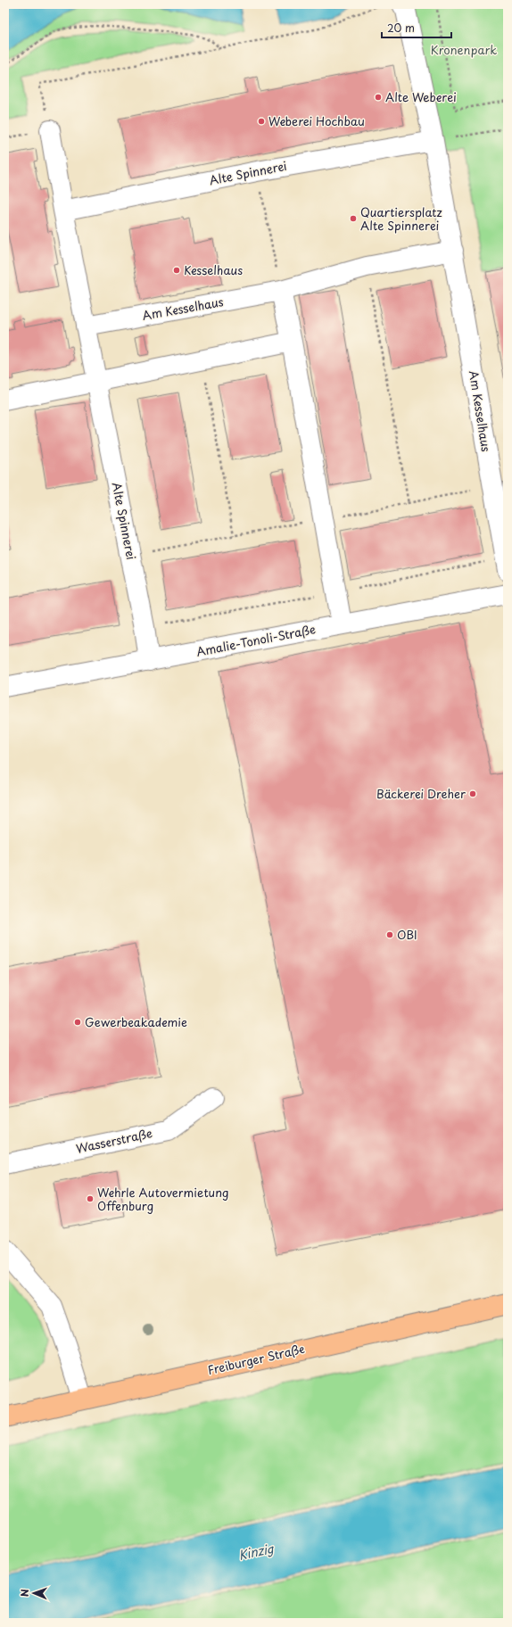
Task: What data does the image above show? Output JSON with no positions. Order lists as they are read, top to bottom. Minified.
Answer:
{"streets":{"main road":["Freiburger Straße"],"street":["Alte Spinnerei","Am Kesselhaus","Amalie-Tonoli-Straße","Wasserstraße"]},"crossings":[["Alte Spinnerei","Am Kesselhaus"],["Alte Spinnerei","Amalie-Tonoli-Straße"]],"water":["Kinzig"],"parks":["Kronenpark"],"places":["Alte Weberei","Weberei Hochbau","Quartiersplatz Alte Spinnerei","Kesselhaus","Bäckerei Dreher","OBI","Gewerbeakademie","Wehrle Autovermietung Offenburg"],"scale_bar":"20 m","north":"left"}
